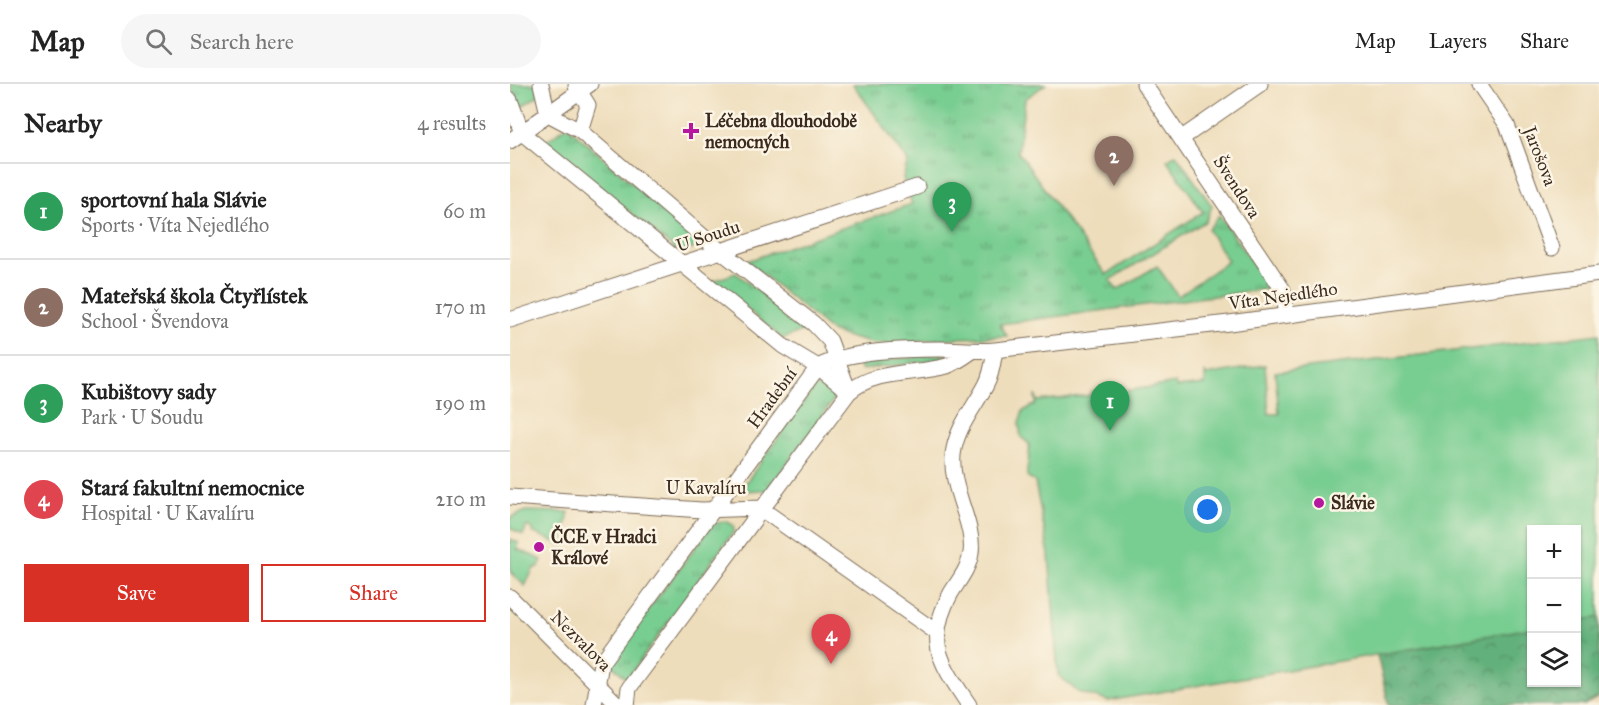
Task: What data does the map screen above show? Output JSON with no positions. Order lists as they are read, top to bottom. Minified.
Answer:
{"streets":{"street":["Jarošova","Švendova","U Soudu","Víta Nejedlého","Hradební","U Kavalíru","Nezvalova"]},"crossings":[["Švendova","Víta Nejedlého"],["U Soudu","Hradební"],["Víta Nejedlého","Hradební"],["Hradební","U Kavalíru"],["Hradební","Nezvalova"]],"places":{"health":["Léčebna dlouhodobě nemocných"],"other":["Slávie","ČCE v Hradci Králové"]},"page":{"header":"Map","search":"Search here","nav":["Map","Layers","Share"],"heading":["Nearby","4 results"],"pins":["2","3","1","4"],"list":[{"mark":"1","name":"sportovní hala Slávie","note":"Sports · Víta Nejedlého","value":"60 m"},{"mark":"2","name":"Mateřská škola Čtyřlístek","note":"School · Švendova","value":"170 m"},{"mark":"3","name":"Kubištovy sady","note":"Park · U Soudu","value":"190 m"},{"mark":"4","name":"Stará fakultní nemocnice","note":"Hospital · U Kavalíru","value":"210 m"}],"map_buttons":["+","−"],"buttons":["Save","Share"]}}
